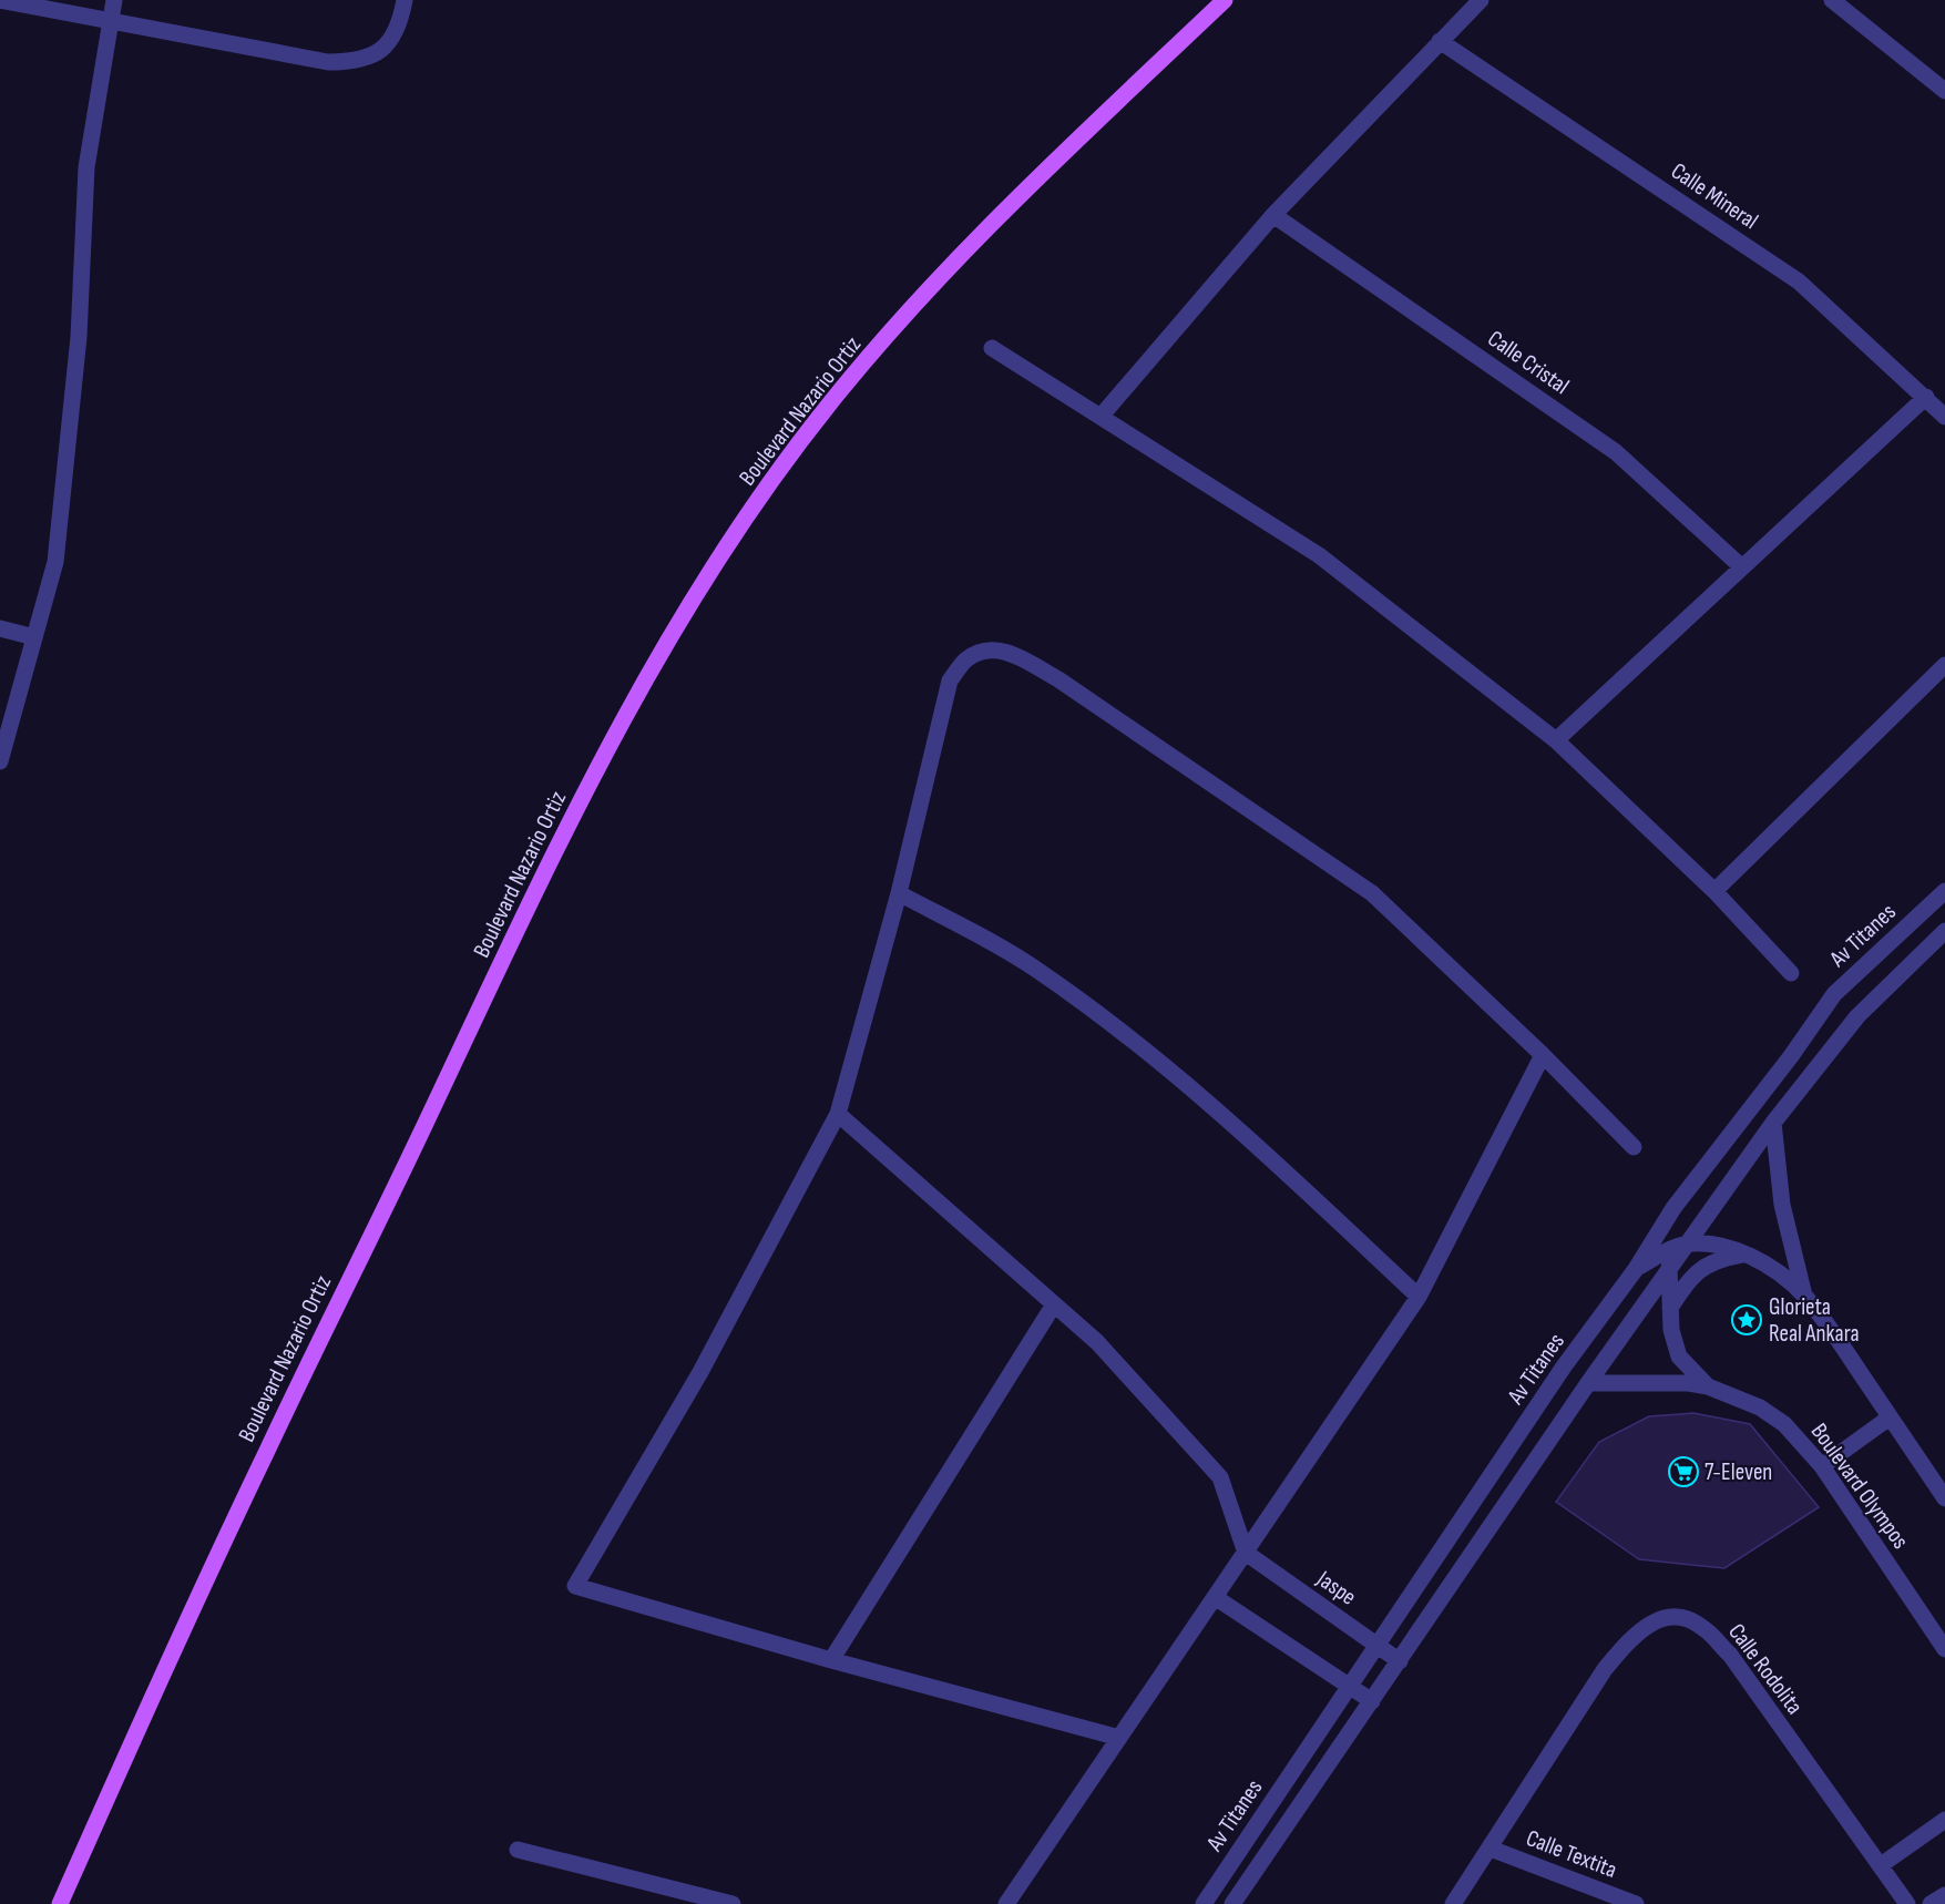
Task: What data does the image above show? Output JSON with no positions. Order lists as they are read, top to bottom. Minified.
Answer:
{"streets":{"main road":["Boulevard Nazario Ortiz"],"street":["Calle Mineral","Calle Cristal","Av Titanes","Boulevard Olympos","Jaspe","Calle Rodolita","Calle Textita"]},"crossings":[["Av Titanes","Boulevard Olympos"],["Av Titanes","Jaspe"],["Calle Rodolita","Calle Textita"]],"places":{"place":["Glorieta Real Ankara"],"supermarket":["7-Eleven"]}}
